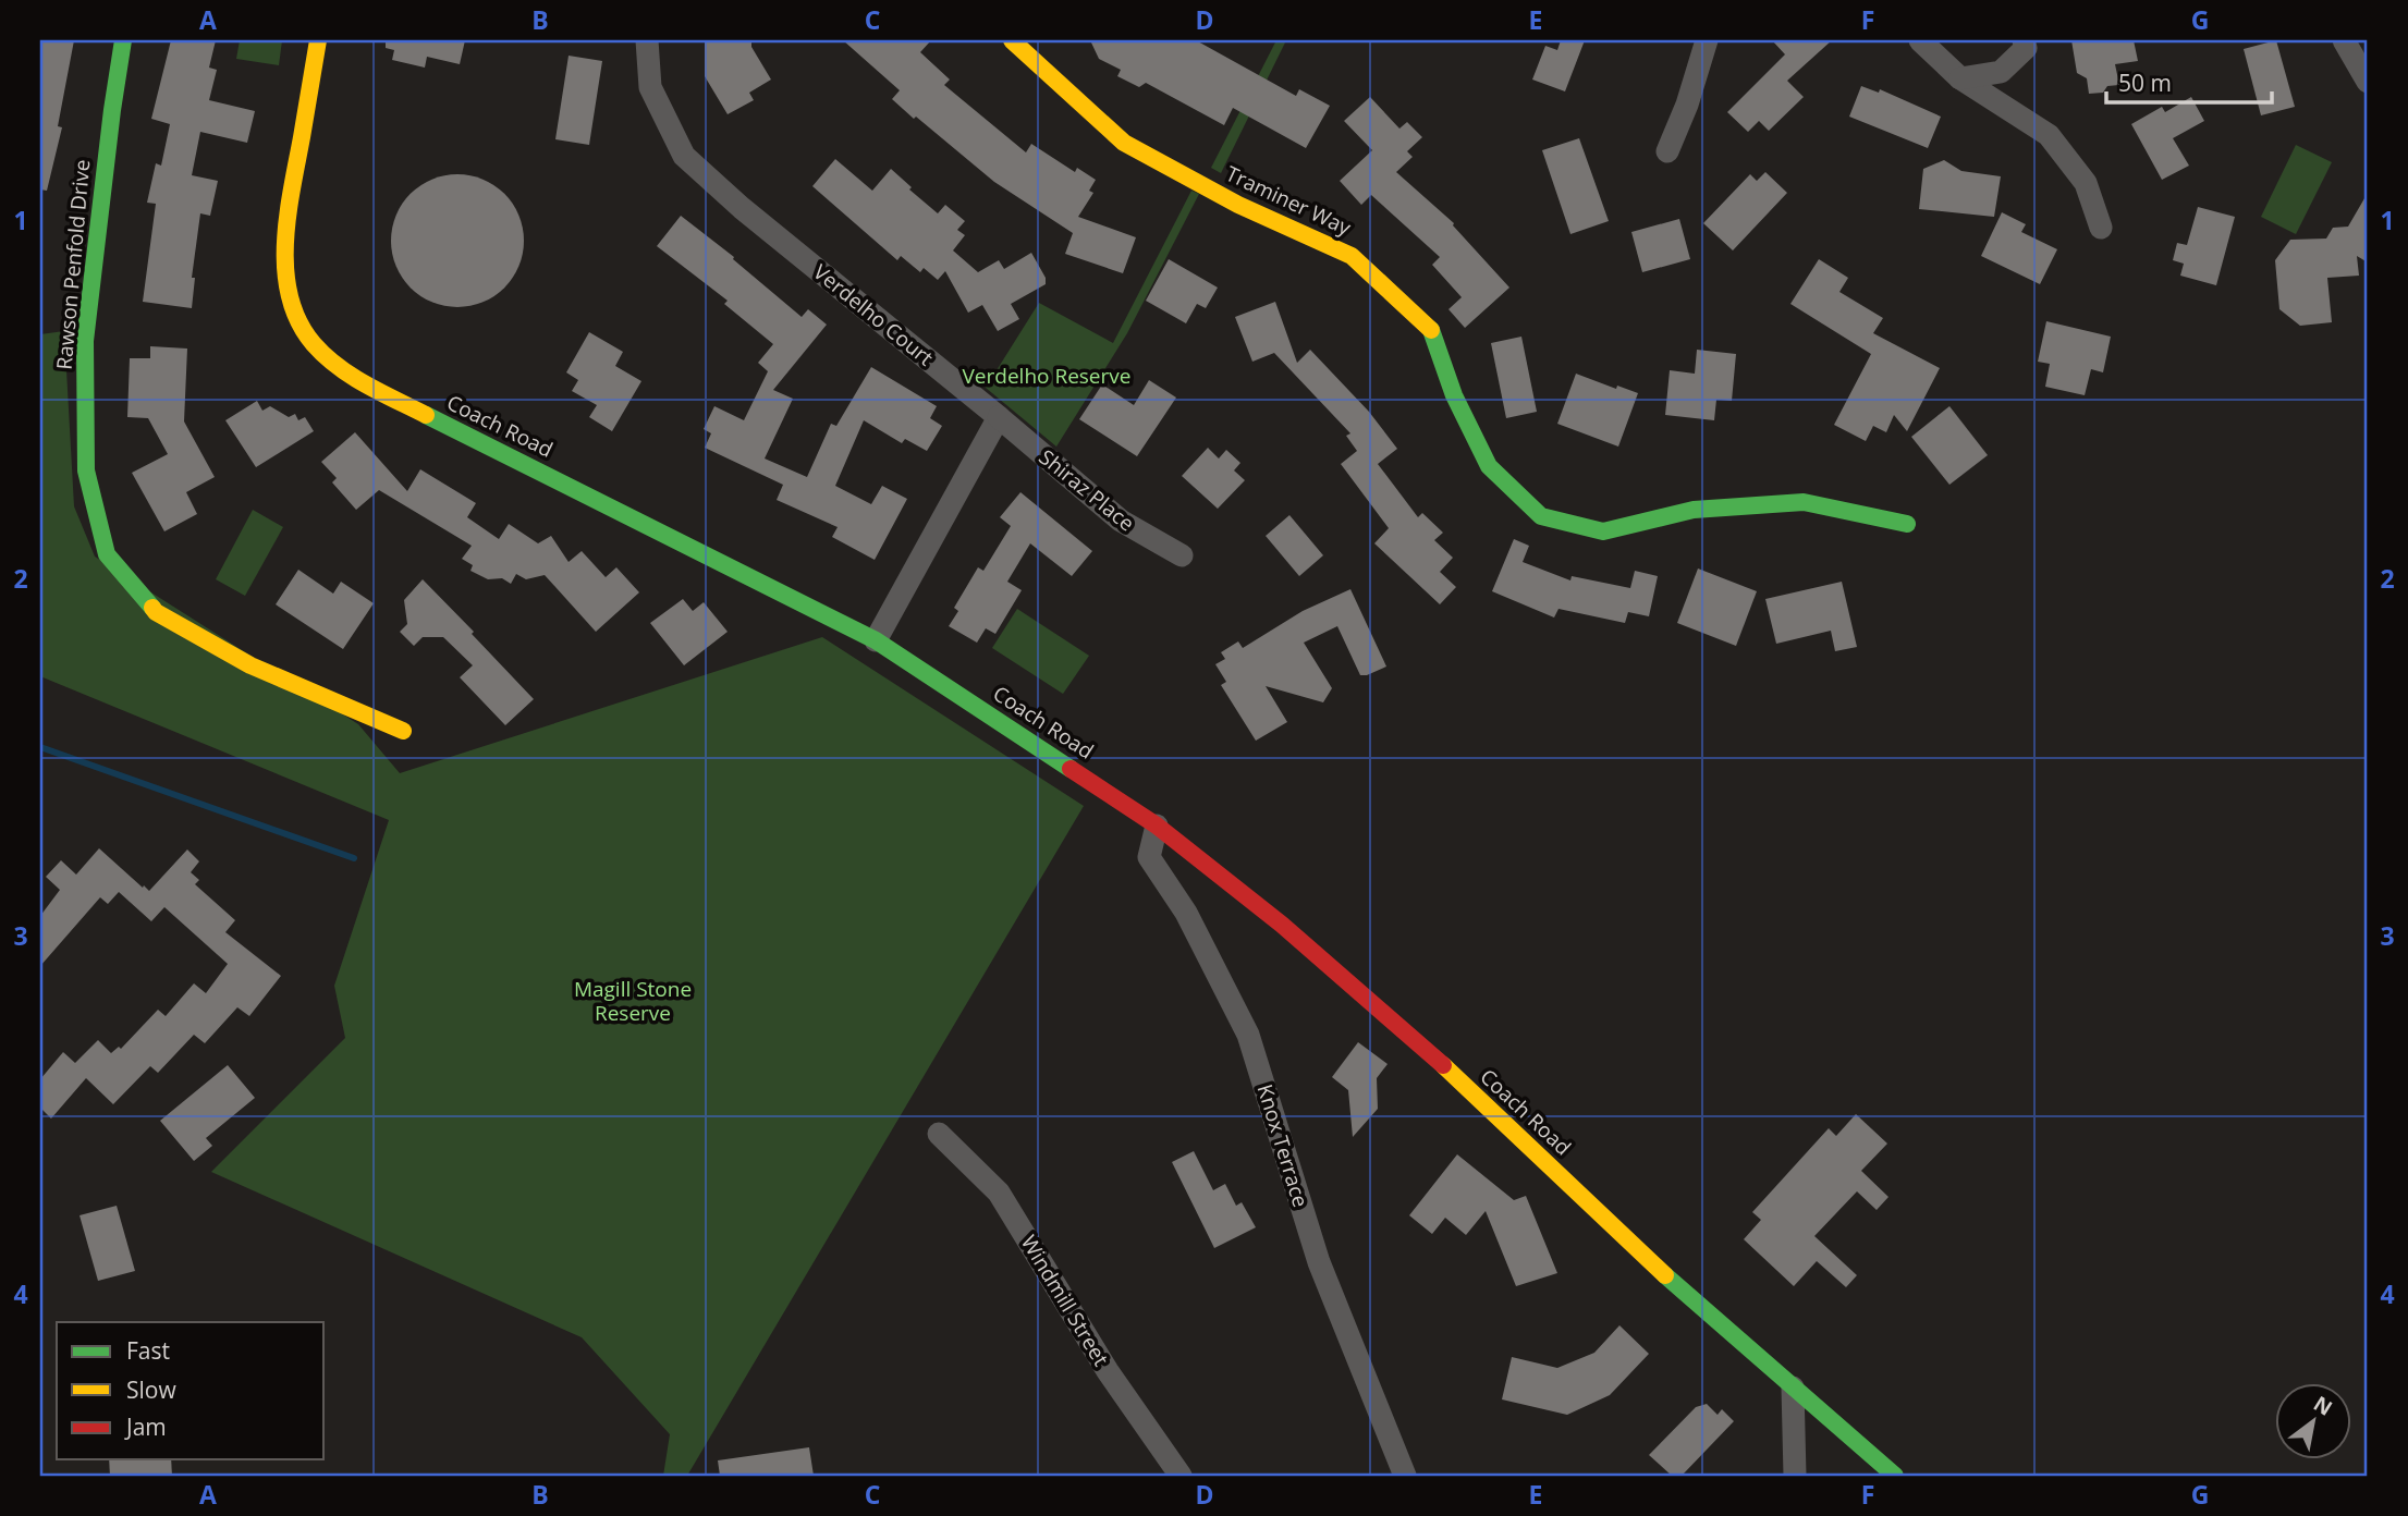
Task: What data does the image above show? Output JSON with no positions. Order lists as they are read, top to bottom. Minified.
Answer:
{"streets":{"street":["Traminer Way","Rawson Penfold Drive","Verdelho Court","Coach Road","Shiraz Place","Knox Terrace","Windmill Street"]},"crossings":[["Verdelho Court","Shiraz Place"],["Coach Road","Knox Terrace"]],"parks":["Verdelho Reserve","Magill Stone Reserve"],"legend":["Fast","Slow","Jam"],"scale_bar":"50 m","north":"top right","grid":{"columns":["A","B","C","D","E","F","G"],"rows":["1","2","3","4"]}}
